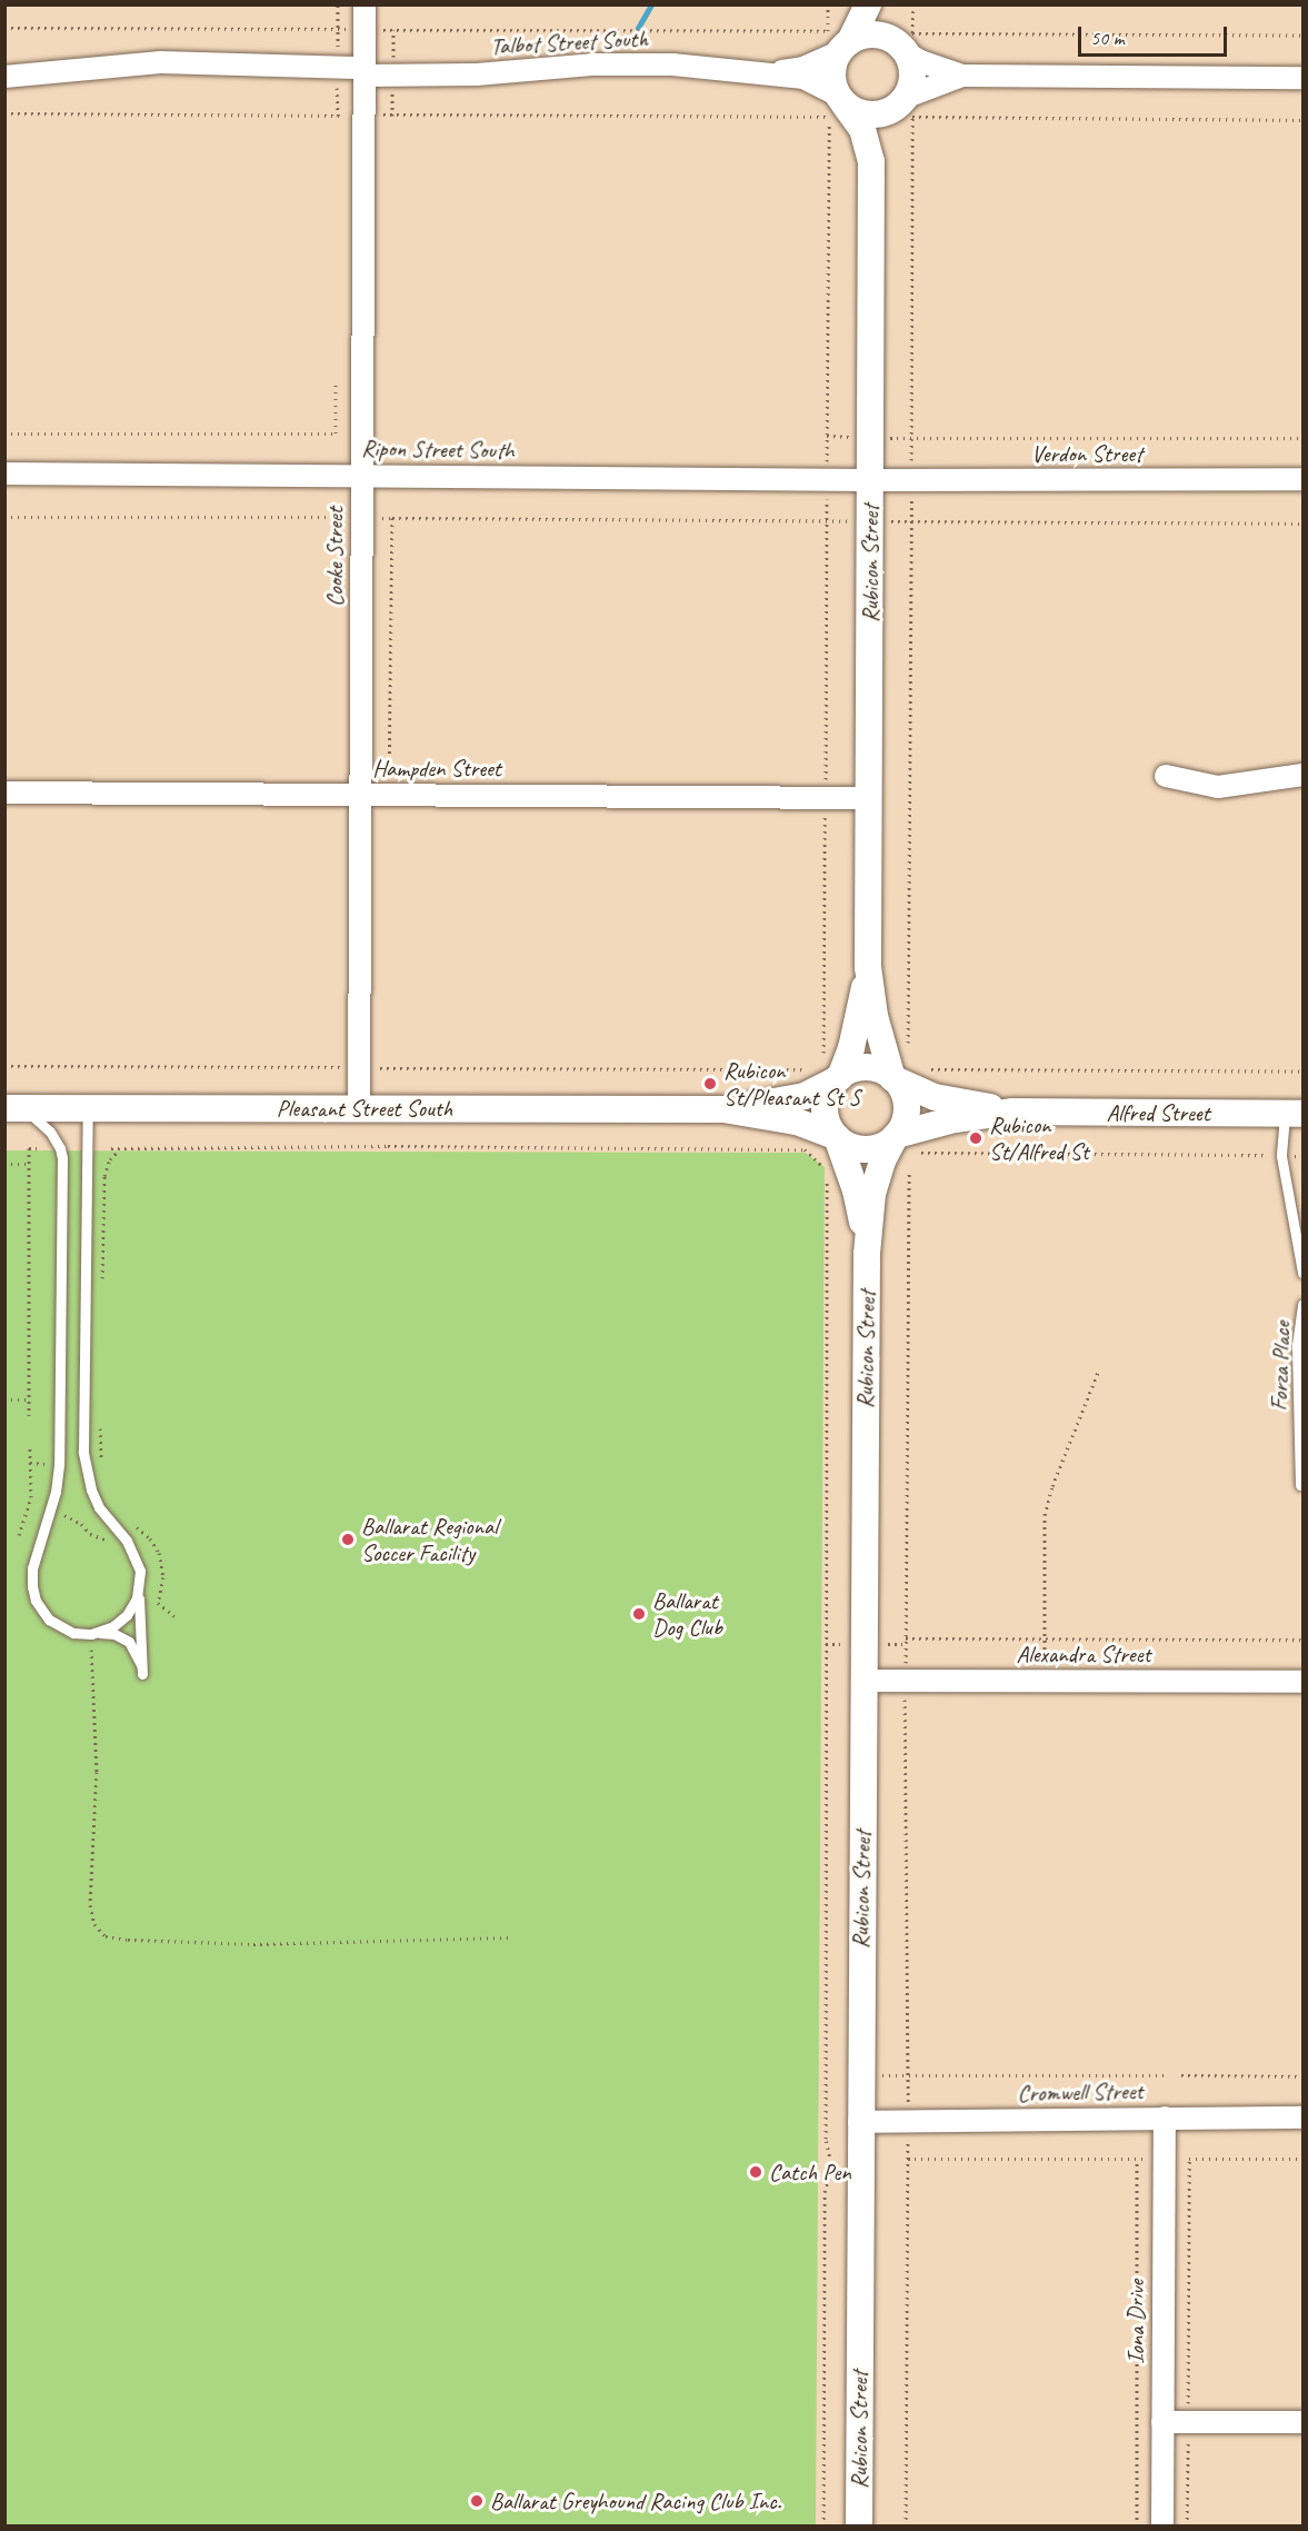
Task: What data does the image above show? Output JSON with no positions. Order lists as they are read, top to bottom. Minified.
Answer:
{"streets":{"street":["Talbot Street South","Ripon Street South","Verdon Street","Cooke Street","Rubicon Street","Hampden Street","Pleasant Street South","Alfred Street","Alexandra Street","Cromwell Street","Iona Drive"],"lane":["Forza Place"]},"crossings":[["Talbot Street South","Cooke Street"],["Ripon Street South","Verdon Street"],["Ripon Street South","Cooke Street"],["Ripon Street South","Rubicon Street"],["Verdon Street","Rubicon Street"],["Cooke Street","Hampden Street"],["Cooke Street","Pleasant Street South"],["Rubicon Street","Hampden Street"],["Rubicon Street","Pleasant Street South"],["Rubicon Street","Alfred Street"],["Rubicon Street","Alexandra Street"],["Rubicon Street","Cromwell Street"],["Pleasant Street South","Alfred Street"],["Cromwell Street","Iona Drive"]],"places":["Rubicon St/Pleasant St S","Rubicon St/Alfred St","Ballarat Regional Soccer Facility","Ballarat Dog Club","Catch Pen","Ballarat Greyhound Racing Club Inc."],"scale_bar":"50 m"}
